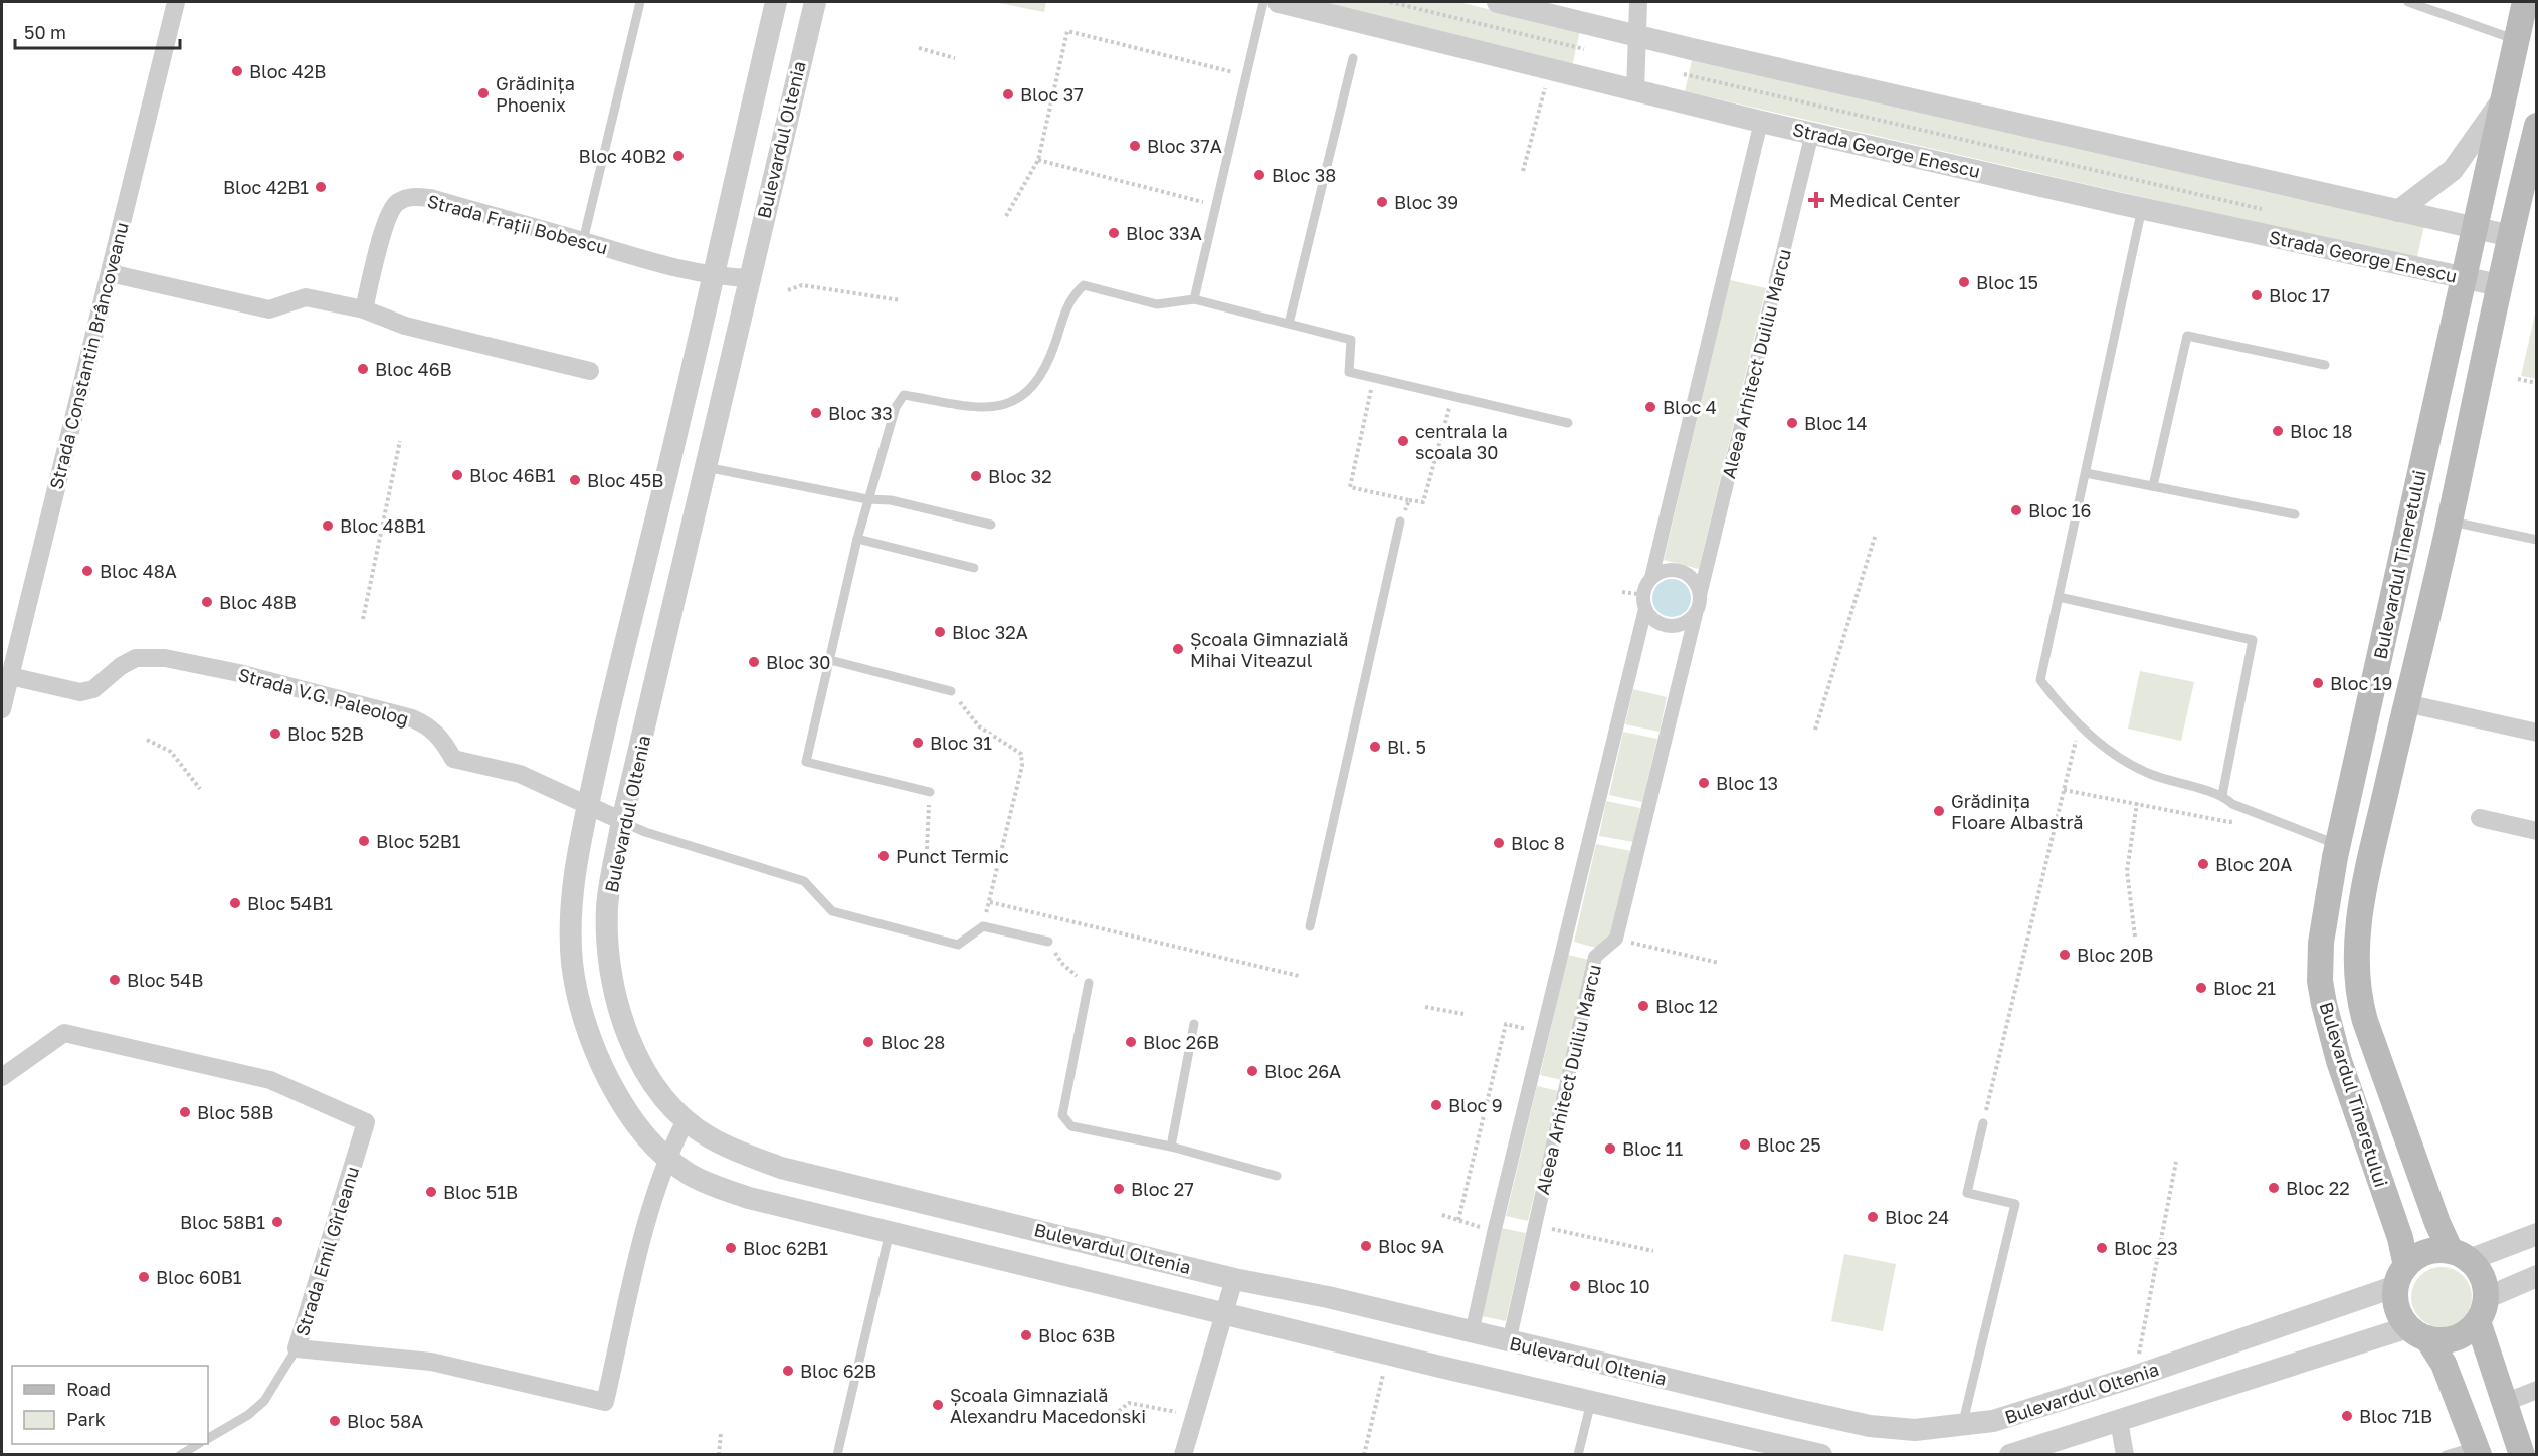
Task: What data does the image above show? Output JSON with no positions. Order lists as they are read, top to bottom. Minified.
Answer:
{"streets":{"main road":["Bulevardul Tineretului"],"street":["Bulevardul Oltenia","Strada George Enescu","Strada Frații Bobescu","Strada Constantin Brâncoveanu","Aleea Arhitect Duiliu Marcu","Strada V.G. Paleolog","Strada Emil Gîrleanu"]},"crossings":[["Bulevardul Oltenia","Strada Frații Bobescu"],["Bulevardul Oltenia","Aleea Arhitect Duiliu Marcu"],["Bulevardul Oltenia","Bulevardul Tineretului"],["Bulevardul Oltenia","Strada V.G. Paleolog"],["Bulevardul Oltenia","Strada Emil Gîrleanu"],["Strada George Enescu","Aleea Arhitect Duiliu Marcu"],["Strada George Enescu","Bulevardul Tineretului"],["Strada Constantin Brâncoveanu","Strada V.G. Paleolog"]],"places":{"other":["Bloc 42B","Grădinița Phoenix","Bloc 37","Bloc 37A","Bloc 40B2","Bloc 38","Bloc 42B1","Bloc 39","Bloc 33A","Bloc 15","Bloc 17","Bloc 46B","Bloc 4","Bloc 33","Bloc 14","Bloc 18","centrala la scoala 30","Bloc 46B1","Bloc 32","Bloc 45B","Bloc 16","Bloc 48B1","Bloc 48A","Bloc 48B","Bloc 32A","Școala Gimnazială Mihai Viteazul","Bloc 30","Bloc 19","Bloc 52B","Bloc 31","Bl. 5","Bloc 13","Grădinița Floare Albastră","Bloc 52B1","Bloc 8","Punct Termic","Bloc 20A","Bloc 54B1","Bloc 20B","Bloc 54B","Bloc 21","Bloc 12","Bloc 28","Bloc 26B","Bloc 26A","Bloc 9","Bloc 58B","Bloc 25","Bloc 11","Bloc 22","Bloc 27","Bloc 51B","Bloc 24","Bloc 58B1","Bloc 9A","Bloc 62B1","Bloc 23","Bloc 60B1","Bloc 10","Bloc 63B","Bloc 62B","Școala Gimnazială Alexandru Macedonski","Bloc 71B","Bloc 58A"],"health":["Medical Center"]},"legend":["Road","Park"],"scale_bar":"50 m"}
